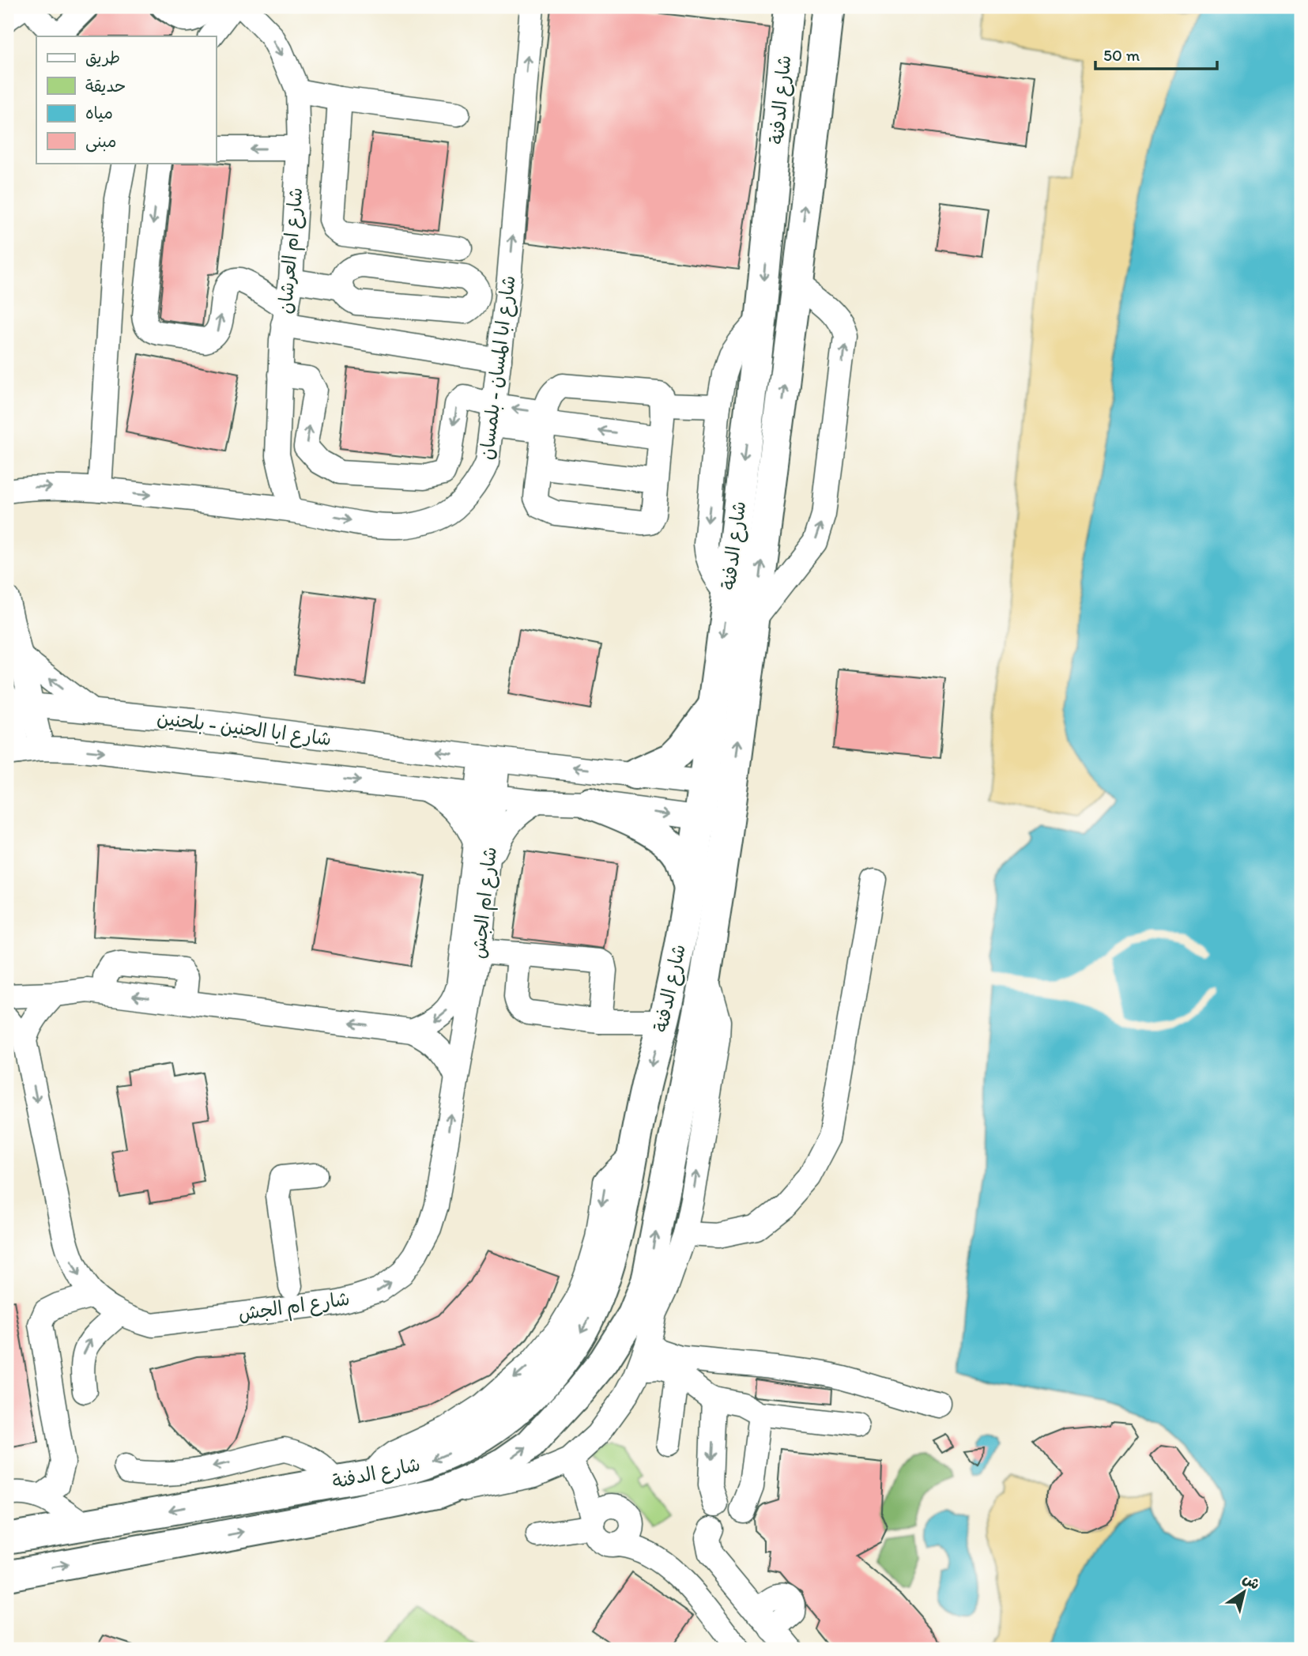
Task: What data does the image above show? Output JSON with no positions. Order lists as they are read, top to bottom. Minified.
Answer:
{"streets":{"main road":["شارع الدفنة"],"street":["شارع ام العرشان","شارع ابا المسان - بلمسان","شارع ابا الحنين - بلحنين","شارع ام الجش"]},"crossings":[["شارع الدفنة","شارع ابا الحنين - بلحنين"],["شارع ام العرشان","شارع ابا المسان - بلمسان"],["شارع ابا الحنين - بلحنين","شارع ام الجش"]],"legend":["طريق","حديقة","مياه","مبنى"],"scale_bar":"50 m","north":"top right"}
